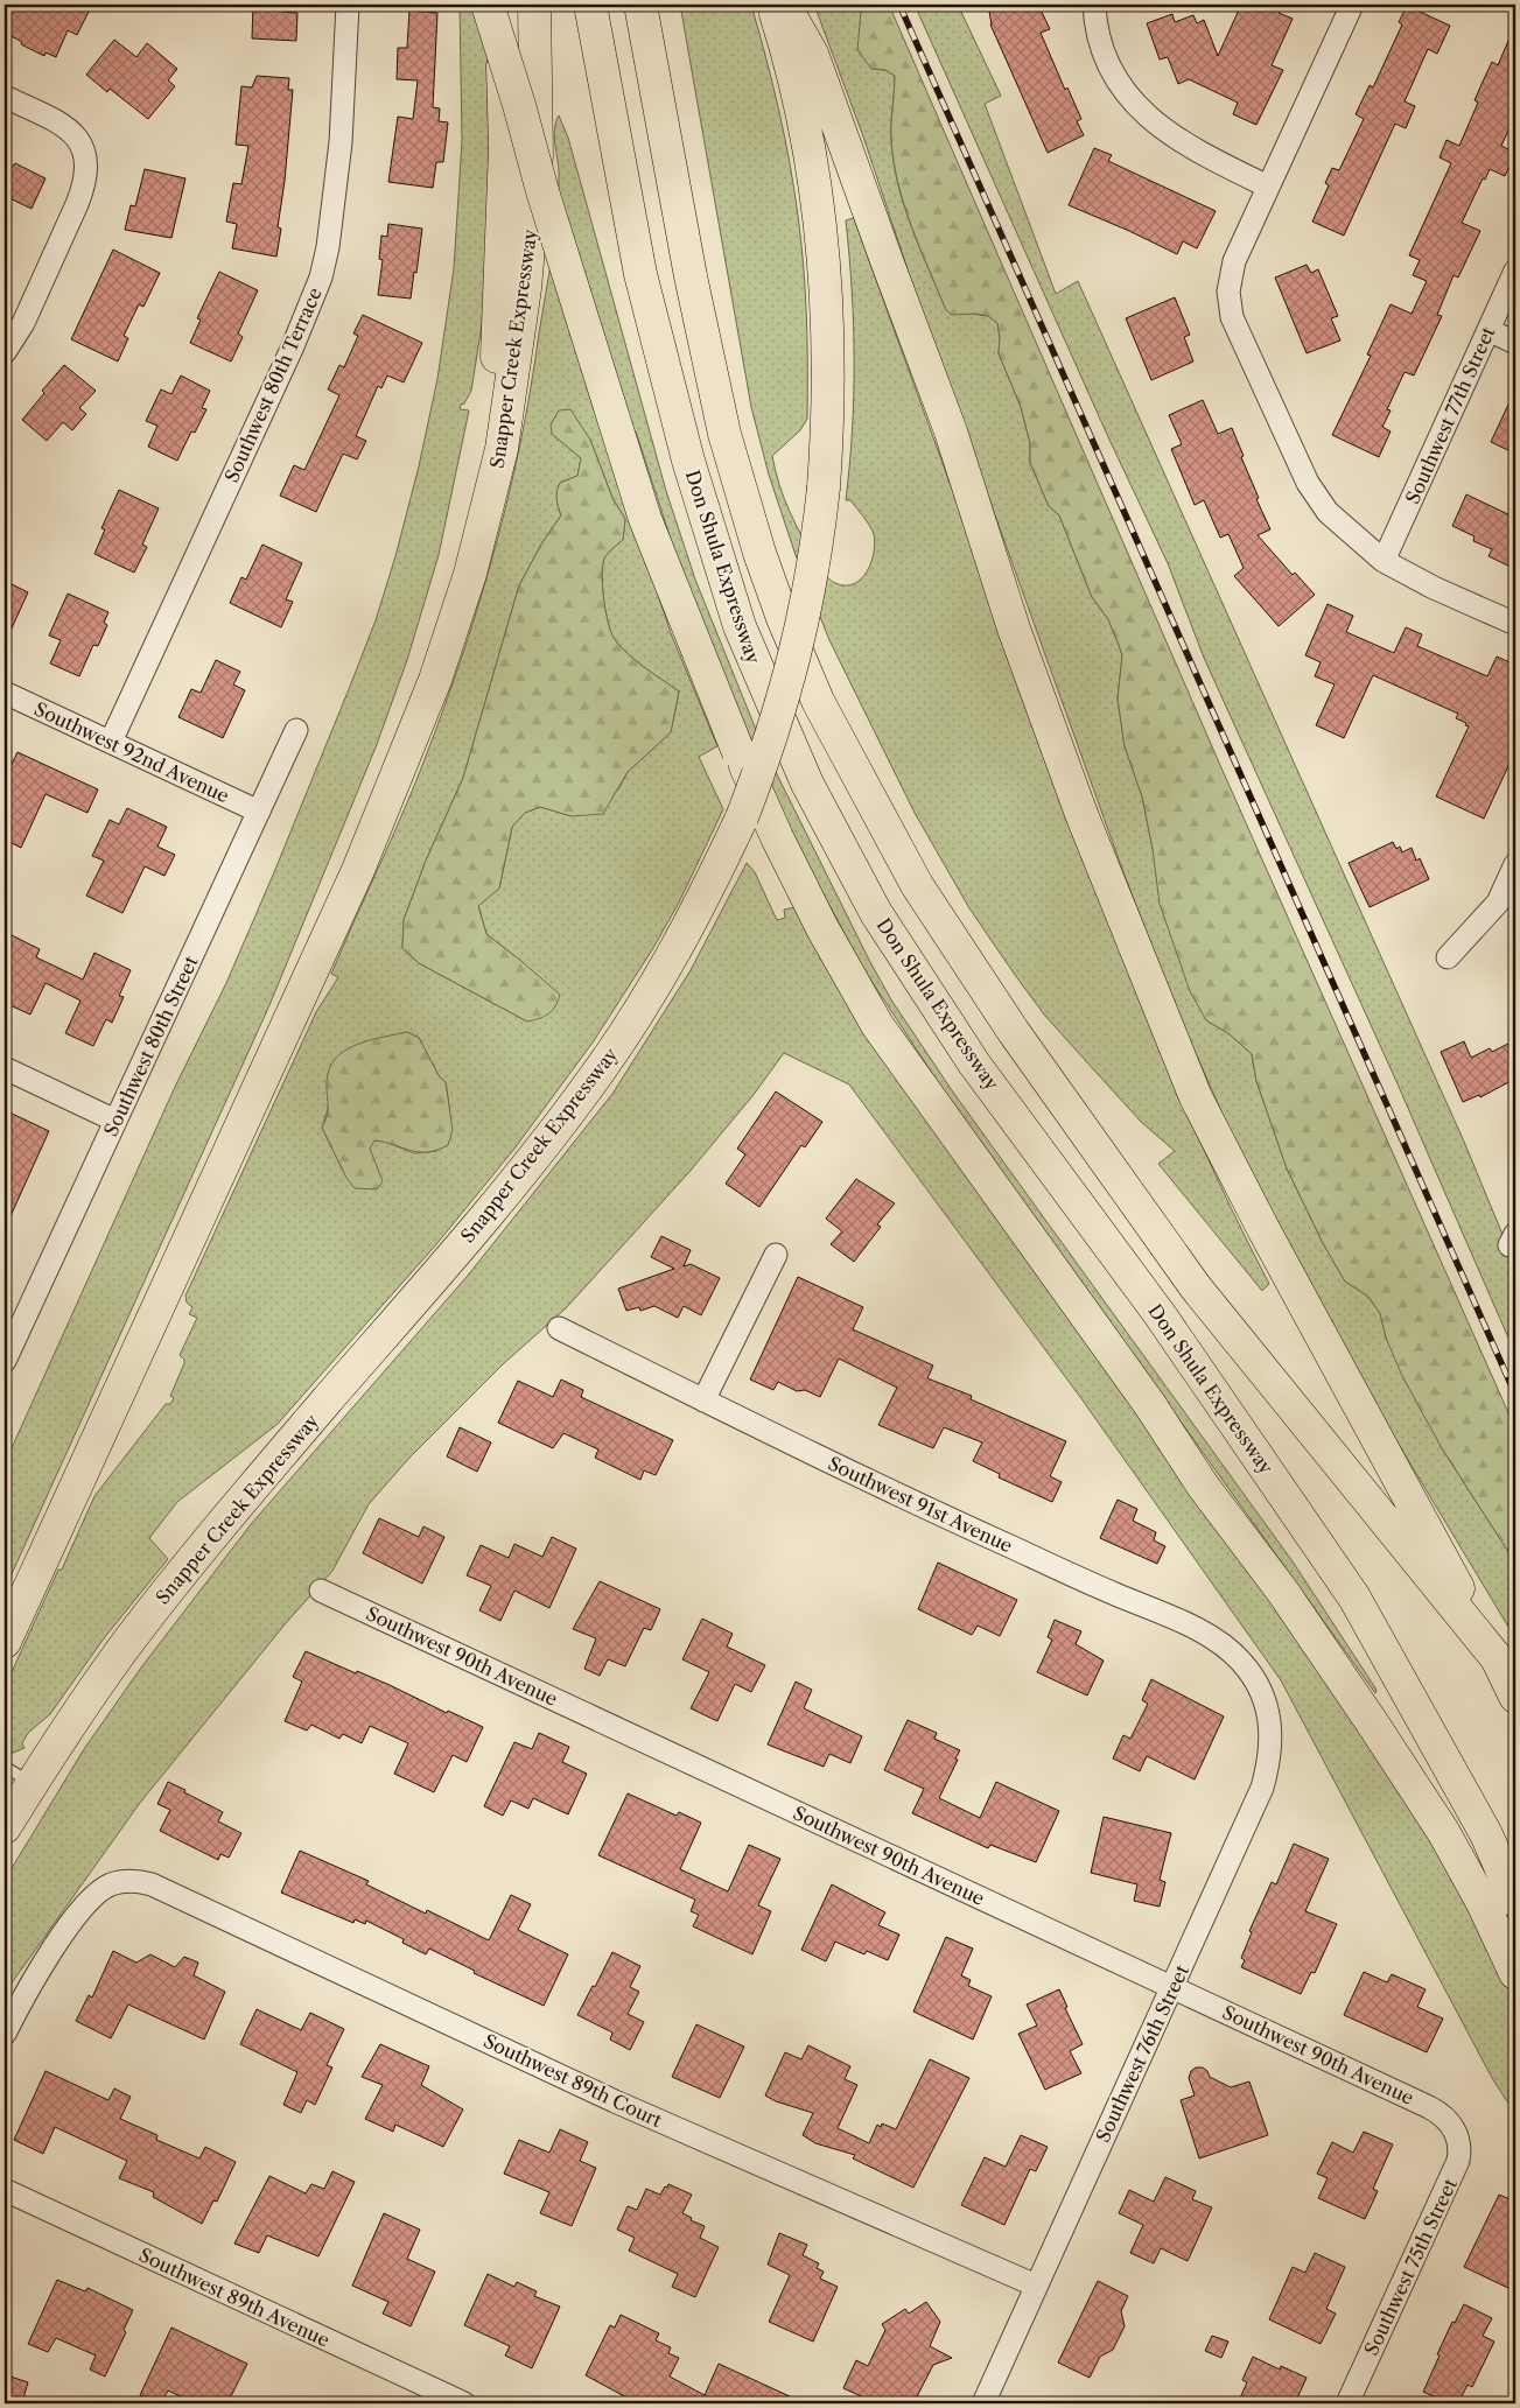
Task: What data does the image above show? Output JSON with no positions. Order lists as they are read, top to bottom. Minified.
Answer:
{"streets":{"highway":["Snapper Creek Expressway","Don Shula Expressway"],"street":["Southwest 80th Terrace","Southwest 77th Street","Southwest 92nd Avenue","Southwest 80th Street","Southwest 91st Avenue","Southwest 90th Avenue","Southwest 76th Street","Southwest 89th Court","Southwest 75th Street","Southwest 89th Avenue"]},"crossings":[["Southwest 80th Terrace","Southwest 92nd Avenue"],["Southwest 92nd Avenue","Southwest 80th Street"],["Southwest 91st Avenue","Southwest 76th Street"],["Southwest 90th Avenue","Southwest 76th Street"],["Southwest 90th Avenue","Southwest 75th Street"],["Southwest 76th Street","Southwest 89th Court"]]}
